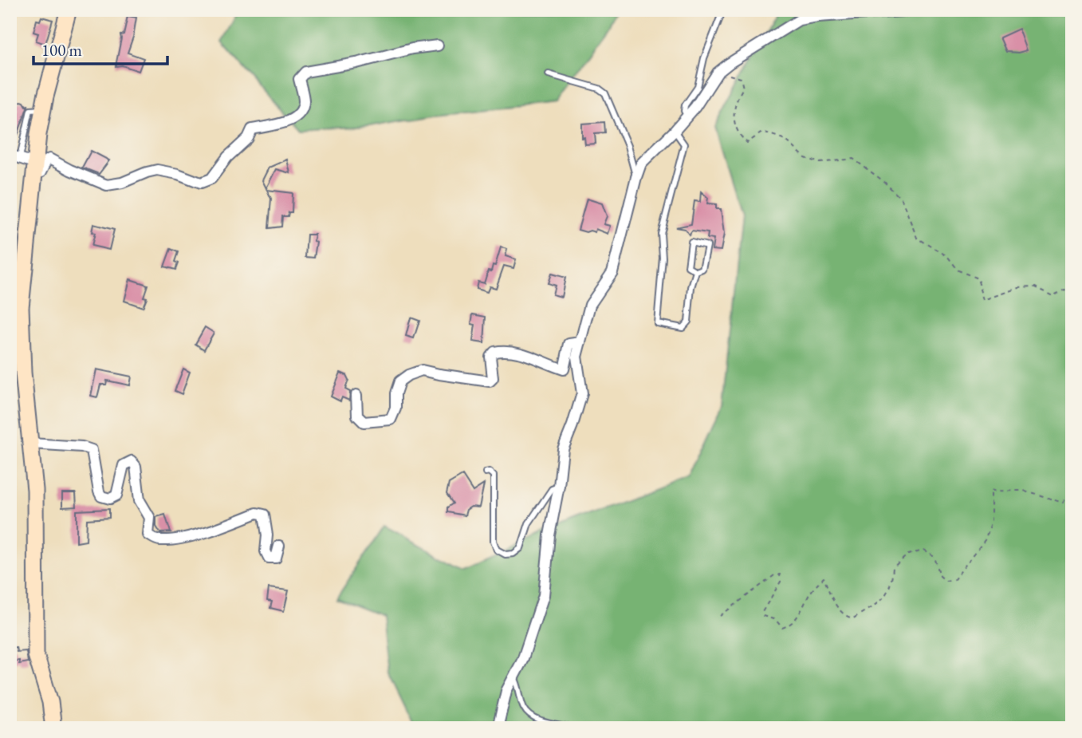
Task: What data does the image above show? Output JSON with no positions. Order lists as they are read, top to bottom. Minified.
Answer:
{"scale_bar":"100 m"}
